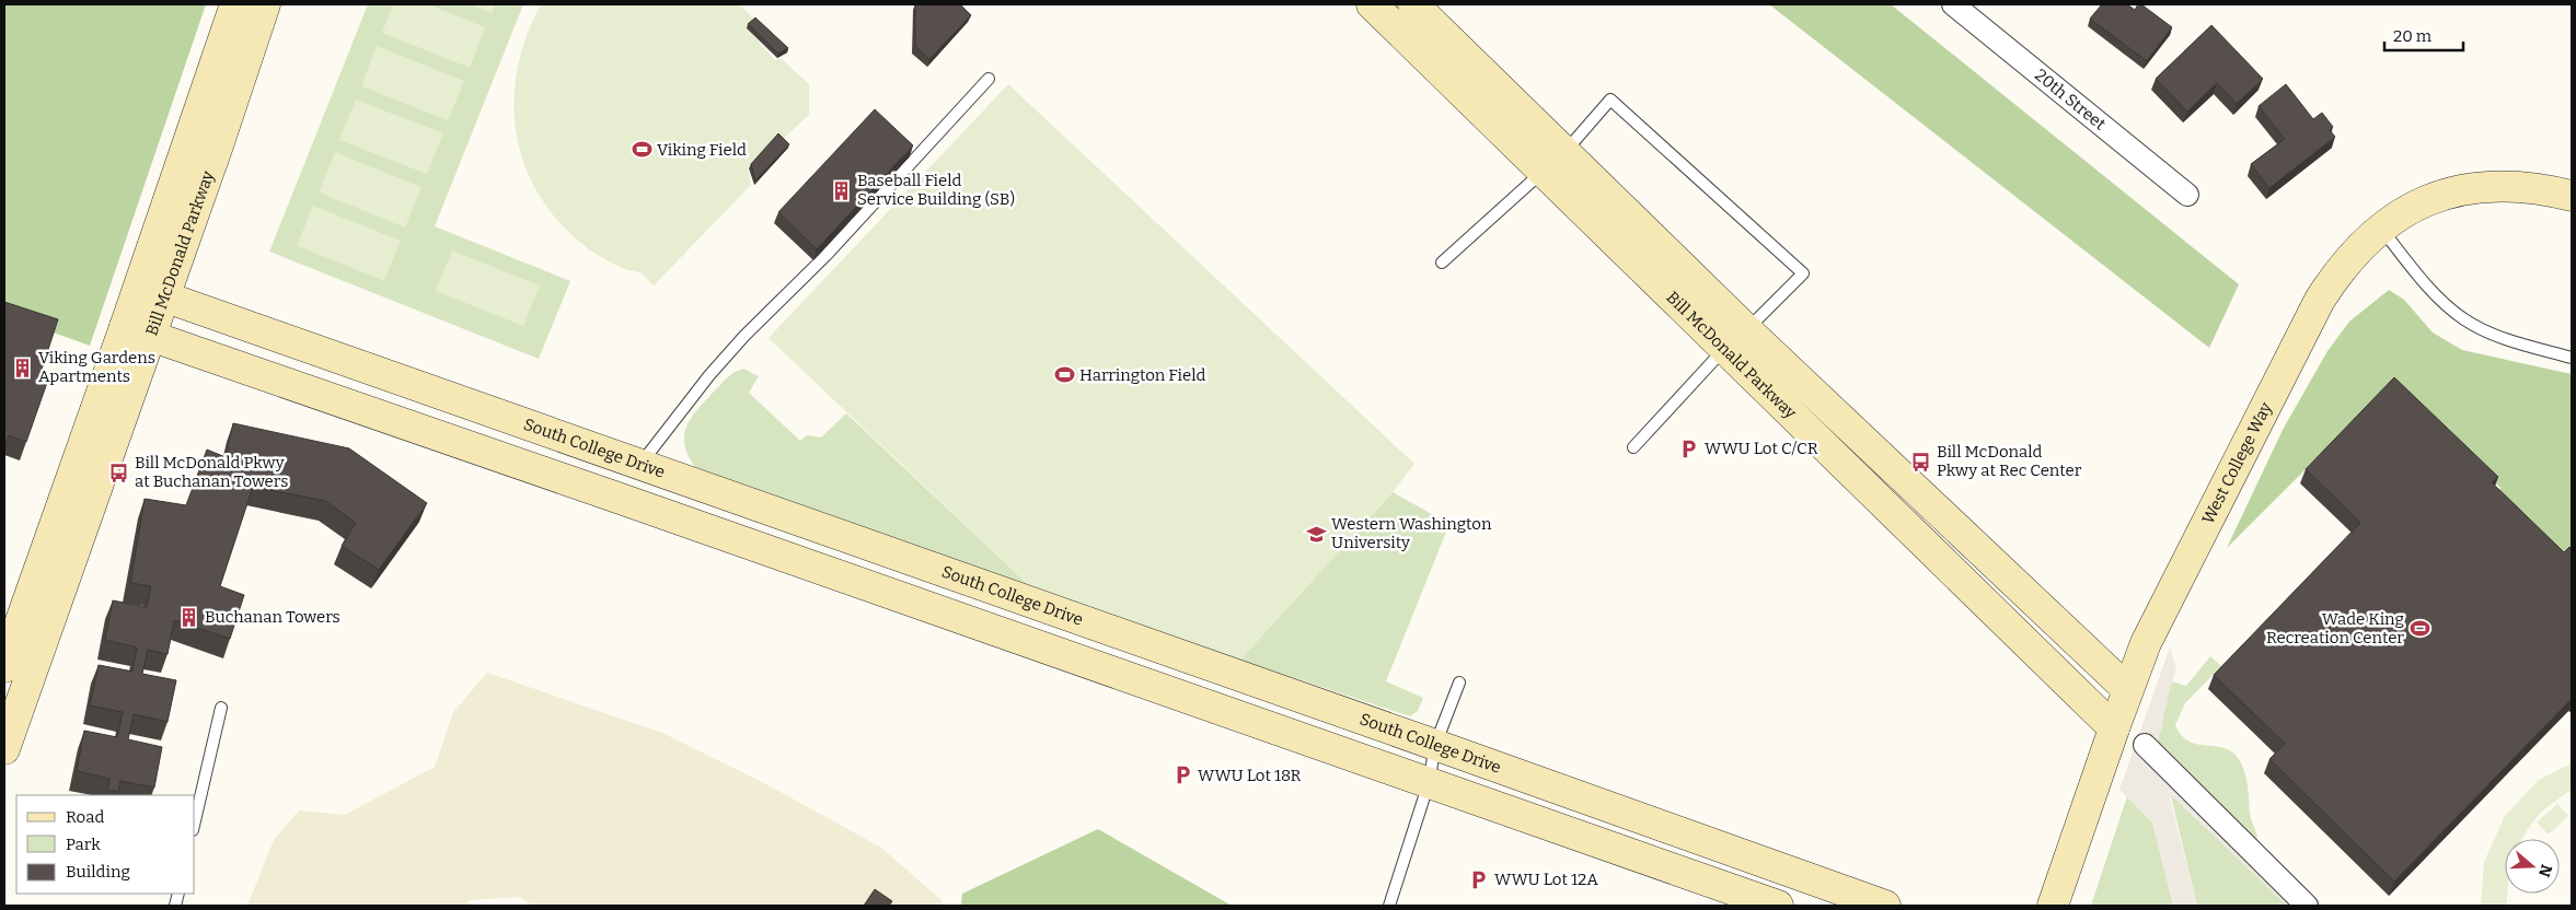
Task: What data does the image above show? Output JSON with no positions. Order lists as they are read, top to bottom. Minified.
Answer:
{"streets":{"street":["20th Street","Bill McDonald Parkway","South College Drive","West College Way"]},"crossings":[["Bill McDonald Parkway","South College Drive"],["Bill McDonald Parkway","West College Way"]],"places":{"sports":["Viking Field","Harrington Field","Wade King Recreation Center"],"building":["Baseball Field Service Building (SB)","Viking Gardens Apartments","Buchanan Towers"],"parking":["WWU Lot C/CR","WWU Lot 18R","WWU Lot 12A"],"bus stop":["Bill McDonald Pkwy at Rec Center","Bill McDonald Pkwy at Buchanan Towers"],"school or university":["Western Washington University"]},"legend":["Road","Park","Building"],"scale_bar":"20 m","north":"right"}
